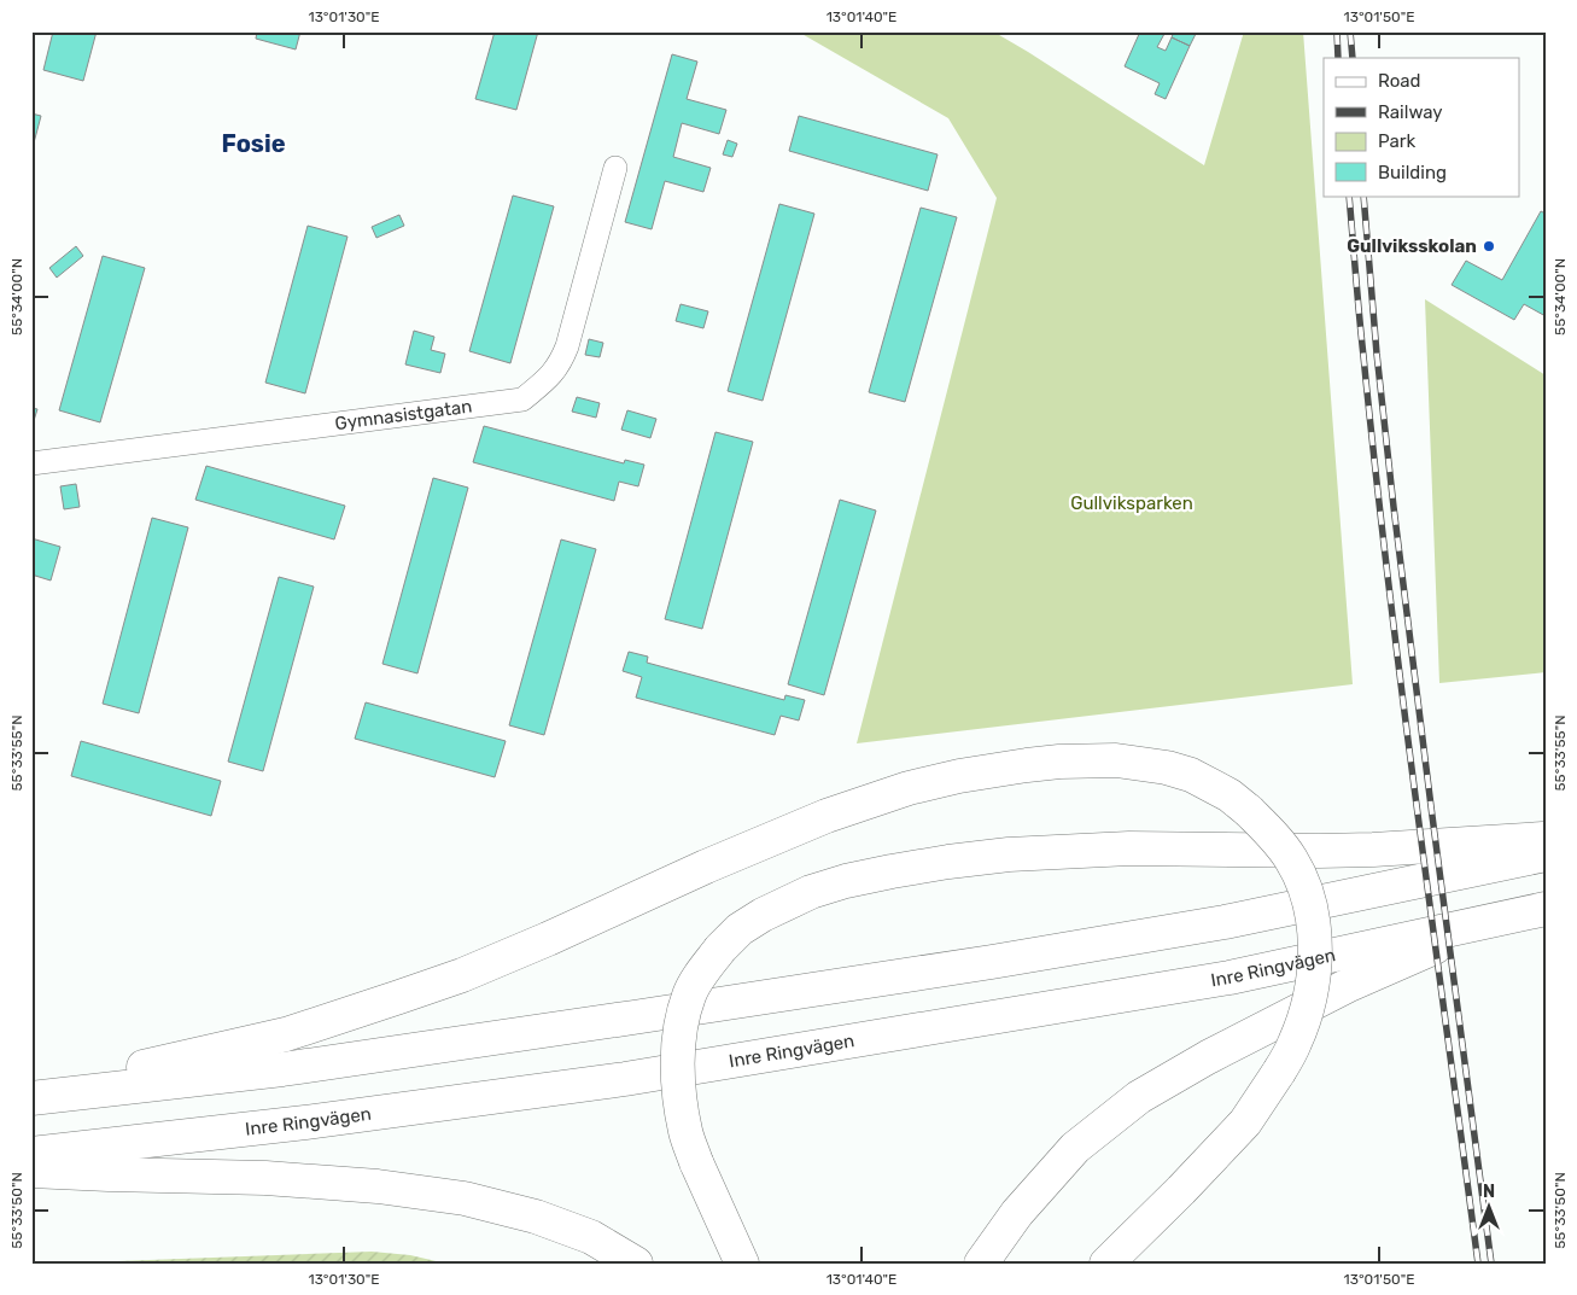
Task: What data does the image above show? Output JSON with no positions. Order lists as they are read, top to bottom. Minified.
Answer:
{"streets":{"highway":["Inre Ringvägen"],"street":["Gymnasistgatan"]},"districts":["Fosie"],"parks":["Gullviksparken"],"places":["Gullviksskolan"],"legend":["Road","Railway","Park","Building"],"north":"top","coordinates":["13°01'30\"E","13°01'40\"E","13°01'50\"E","55°34'00\"N","55°33'55\"N","55°33'50\"N"]}
